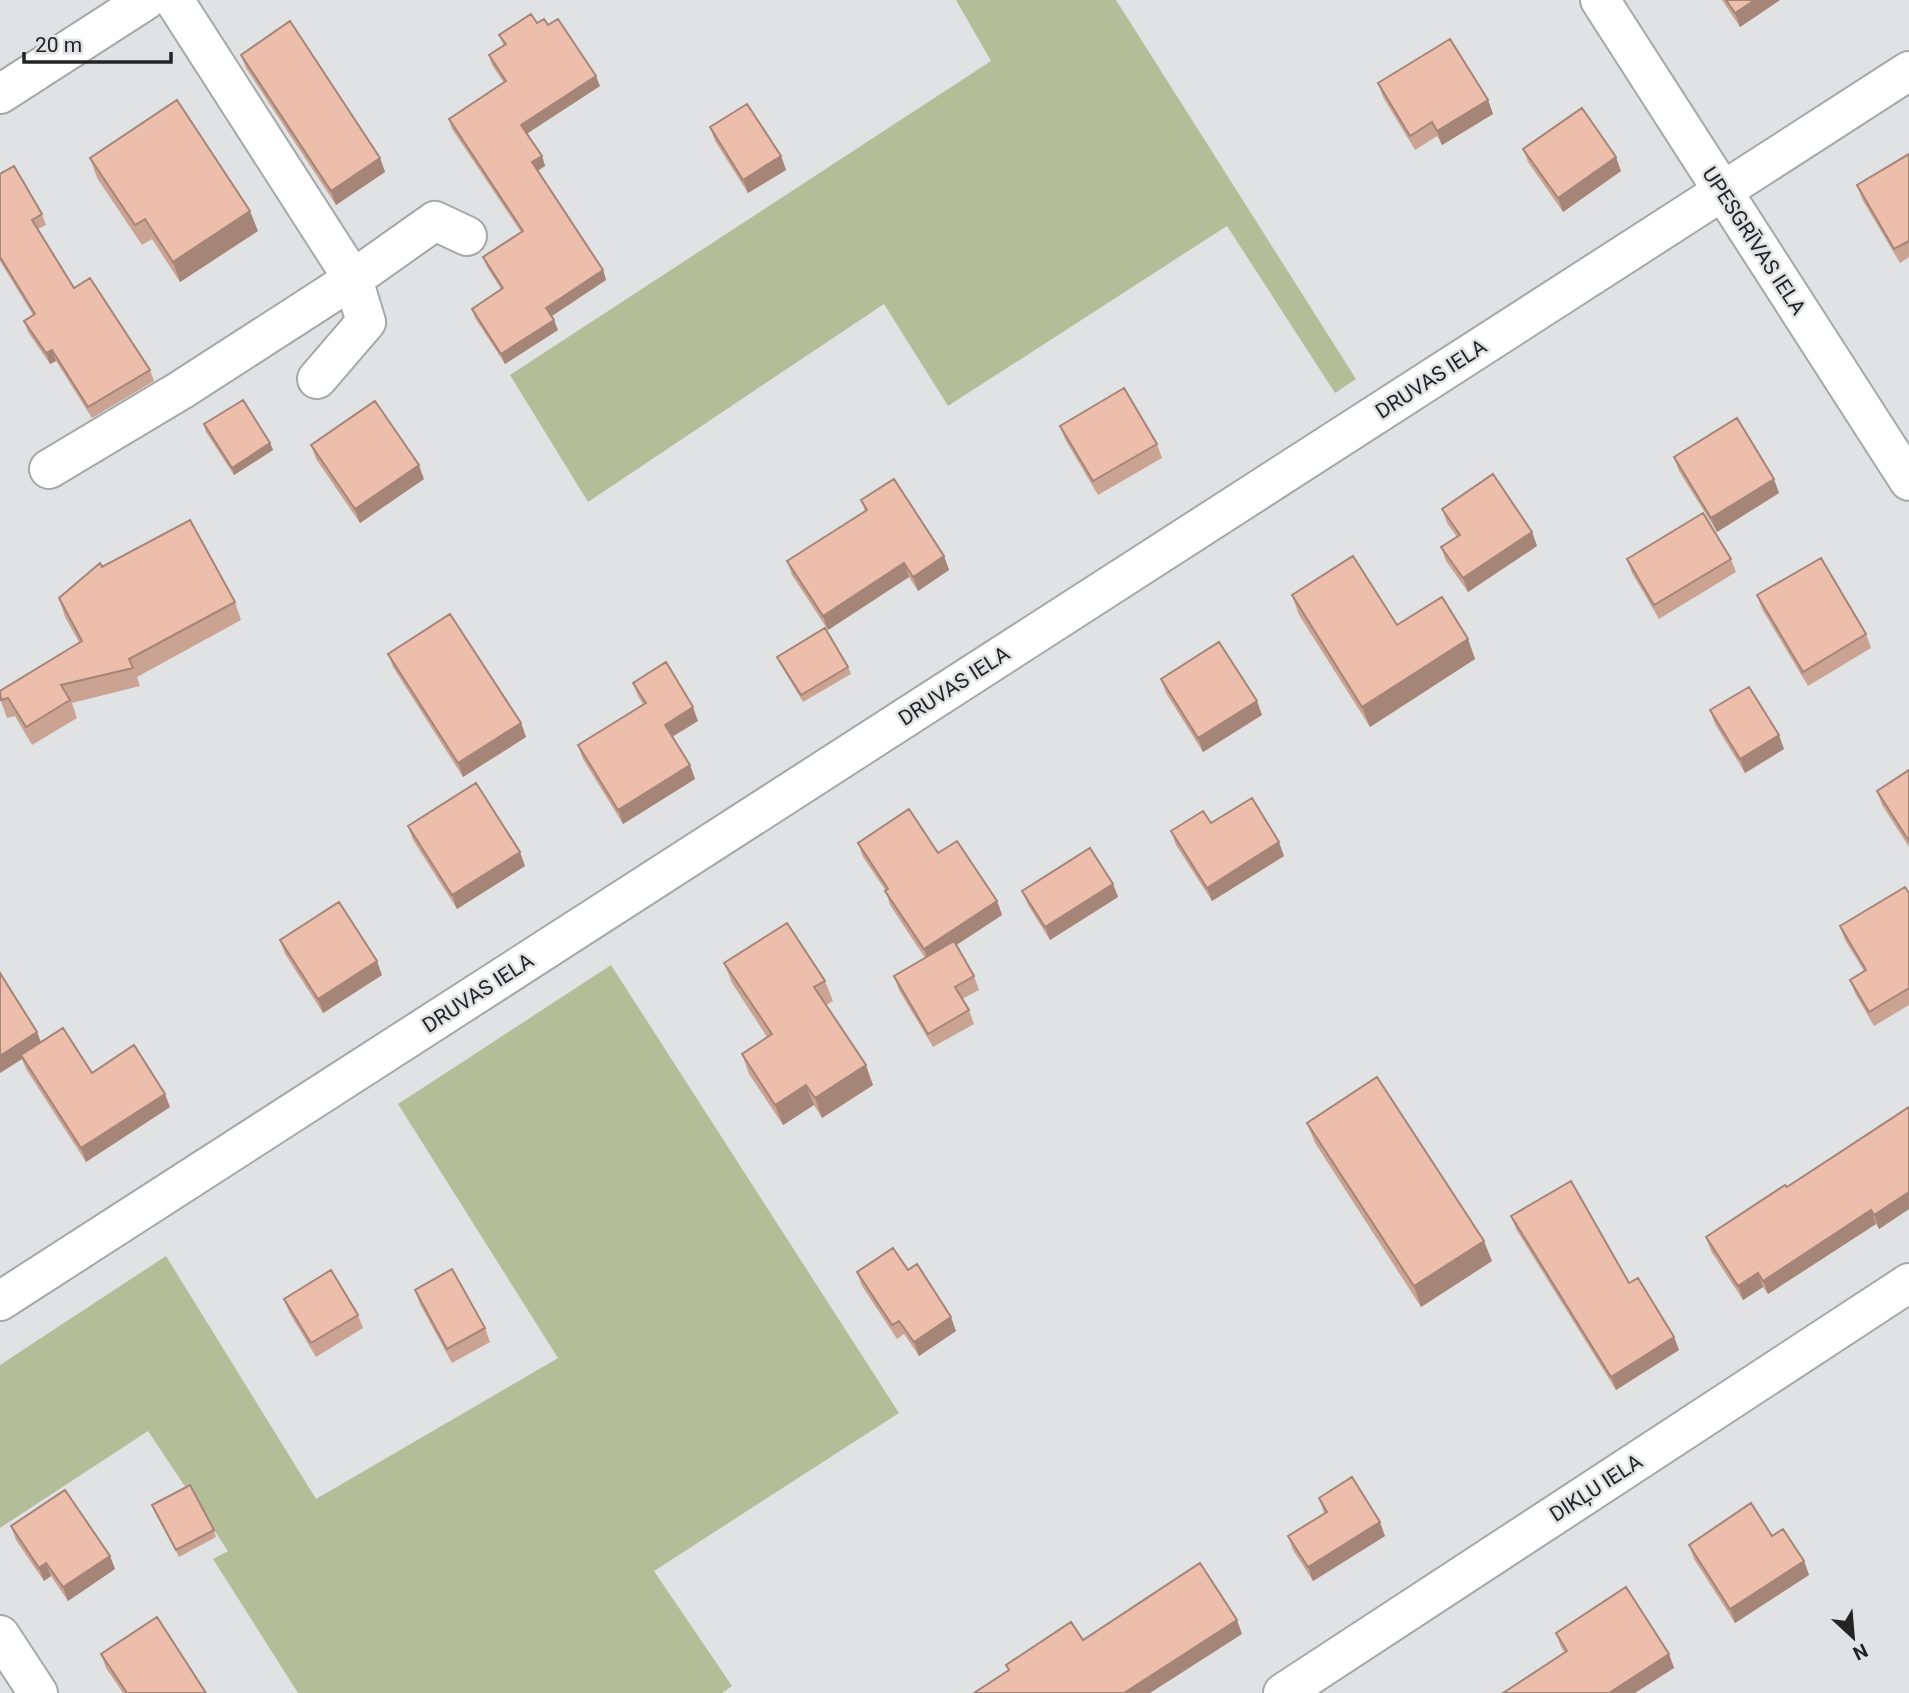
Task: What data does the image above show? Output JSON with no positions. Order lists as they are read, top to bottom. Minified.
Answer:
{"streets":{"street":["UPESGRĪVAS IELA","DRUVAS IELA","DIKĻU IELA"]},"crossings":[["UPESGRĪVAS IELA","DRUVAS IELA"]],"scale_bar":"20 m","north":"bottom right"}
